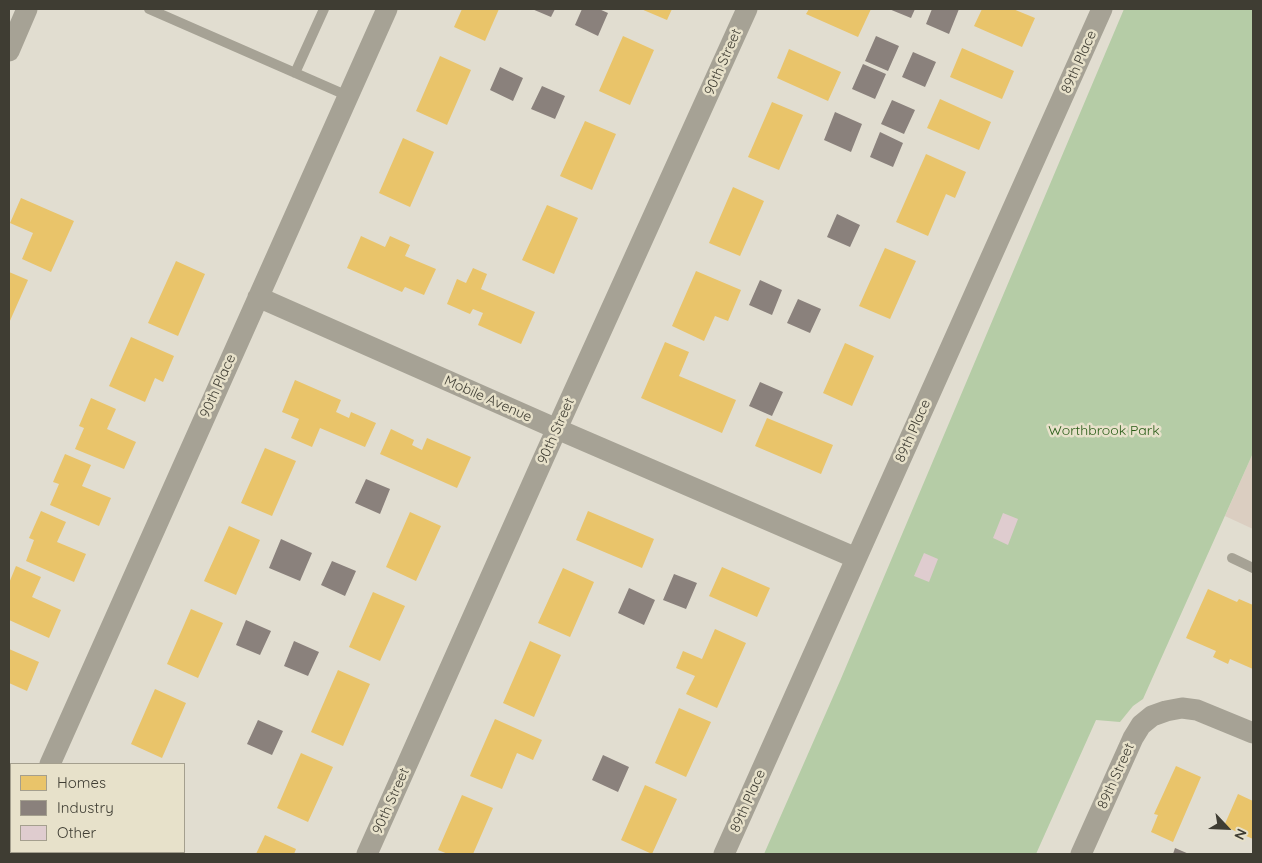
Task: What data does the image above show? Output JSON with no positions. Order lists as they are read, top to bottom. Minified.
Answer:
{"streets":{"street":["90th Street","89th Place","90th Place","Mobile Avenue","89th Street"]},"crossings":[["90th Street","Mobile Avenue"],["89th Place","Mobile Avenue"],["90th Place","Mobile Avenue"]],"parks":["Worthbrook Park"],"legend":["Homes","Industry","Other"],"north":"bottom right"}
